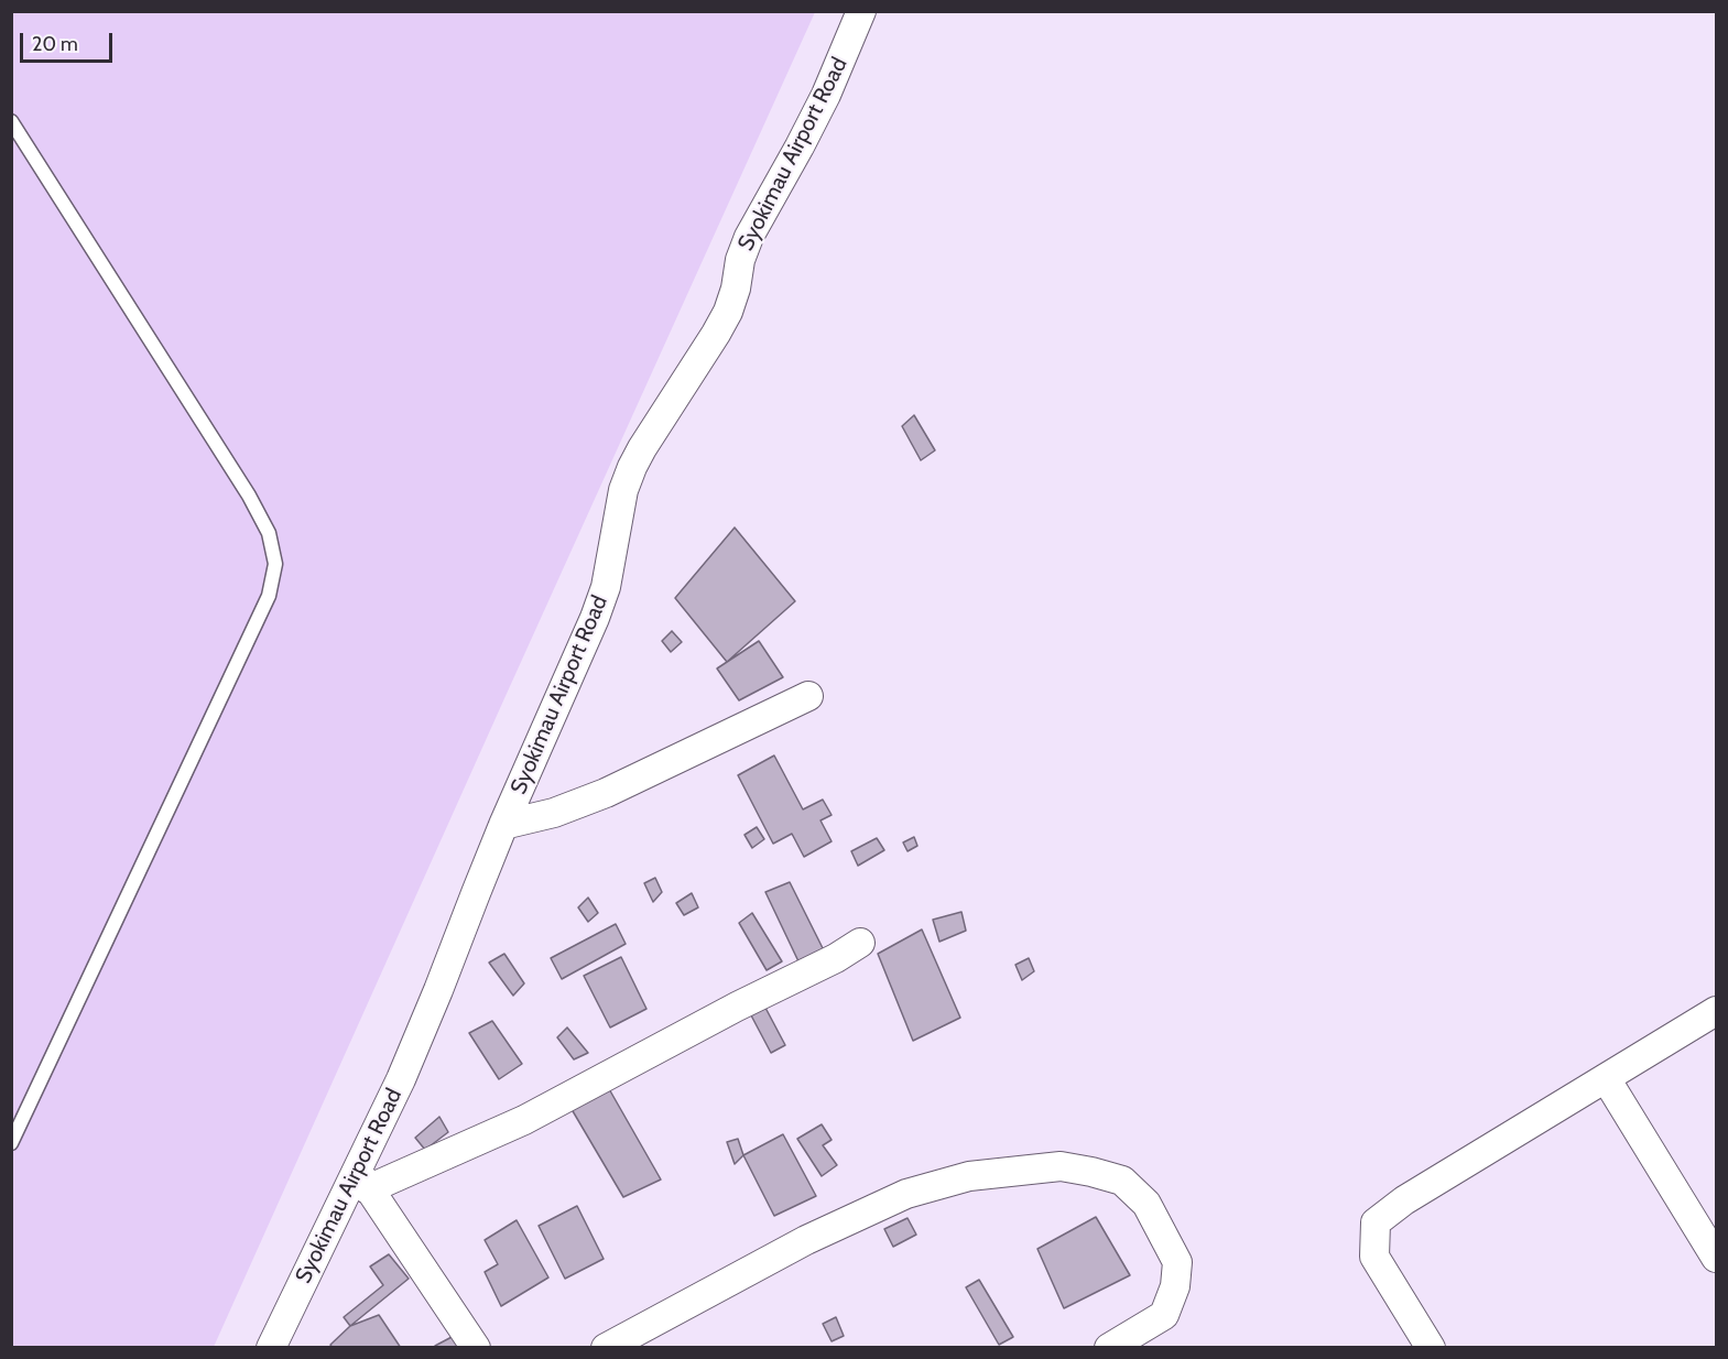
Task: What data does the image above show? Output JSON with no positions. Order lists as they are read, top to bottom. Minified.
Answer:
{"streets":{"street":["Syokimau Airport Road"]},"scale_bar":"20 m"}
